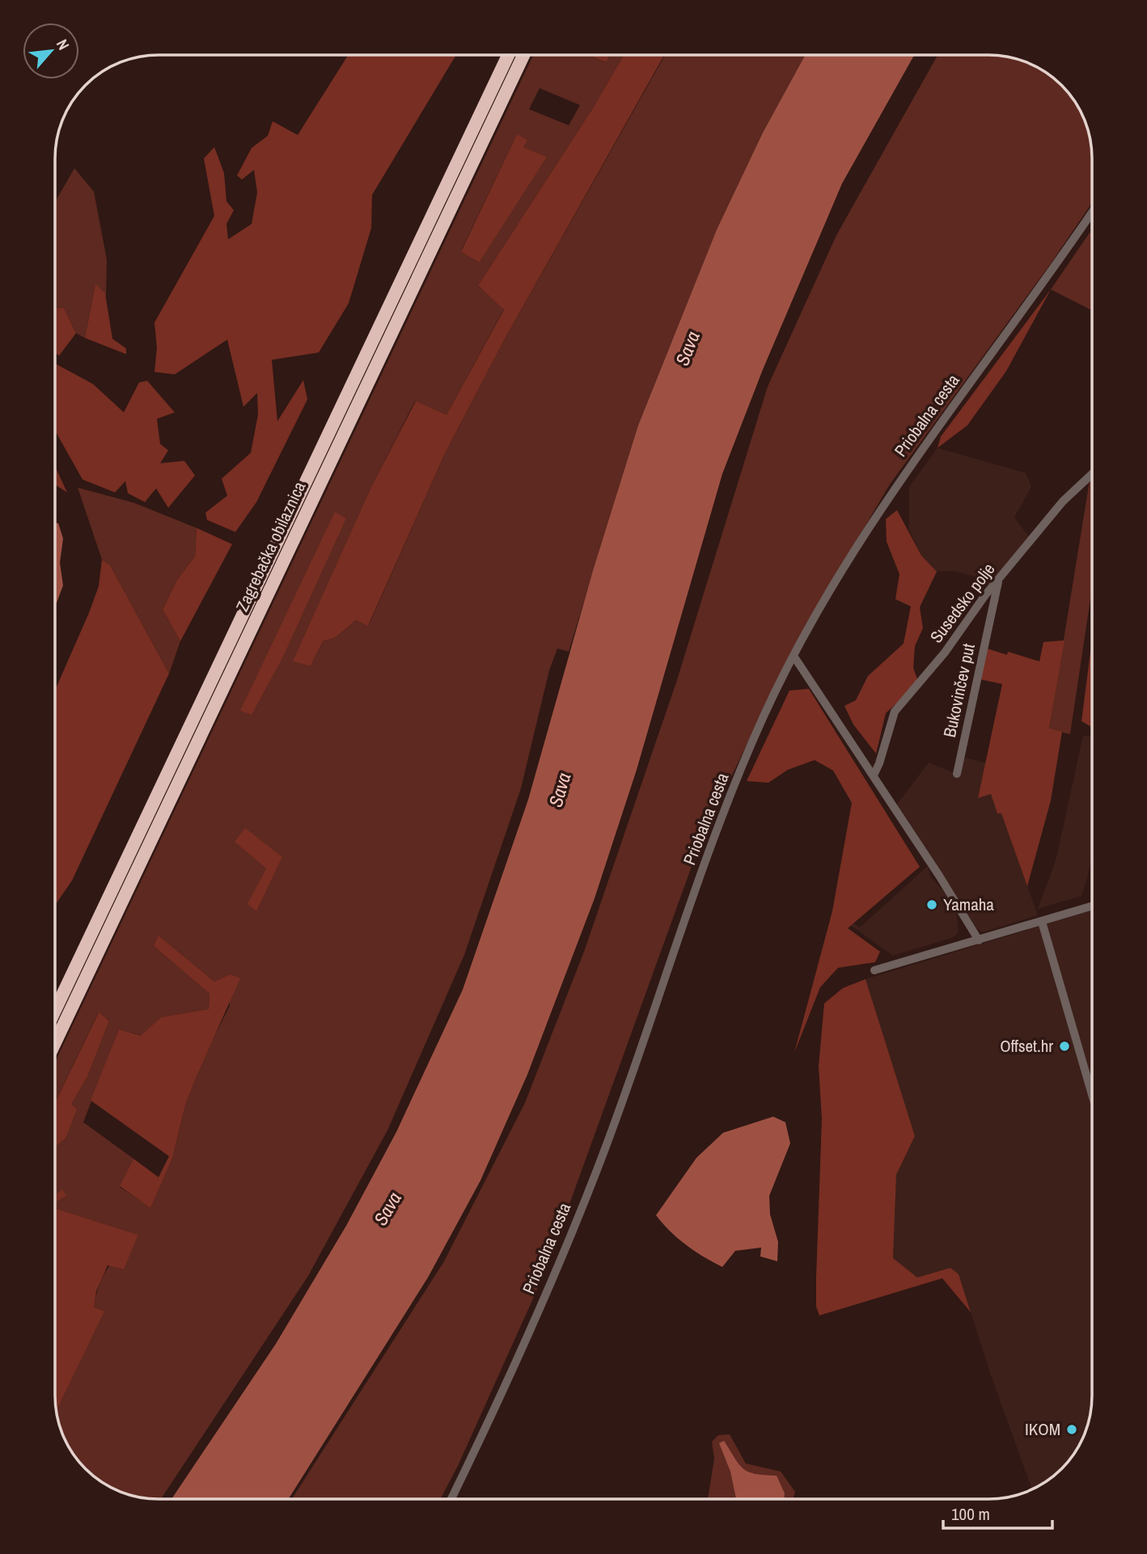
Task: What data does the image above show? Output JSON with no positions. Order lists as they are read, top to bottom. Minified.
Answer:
{"streets":{"highway":["Zagrebačka obilaznica"],"street":["Priobalna cesta","Susedsko polje","Bukovinčev put"]},"crossings":[["Susedsko polje","Bukovinčev put"]],"water":["Sava"],"places":["Yamaha","Offset.hr","IKOM"],"scale_bar":"100 m","north":"top right"}
